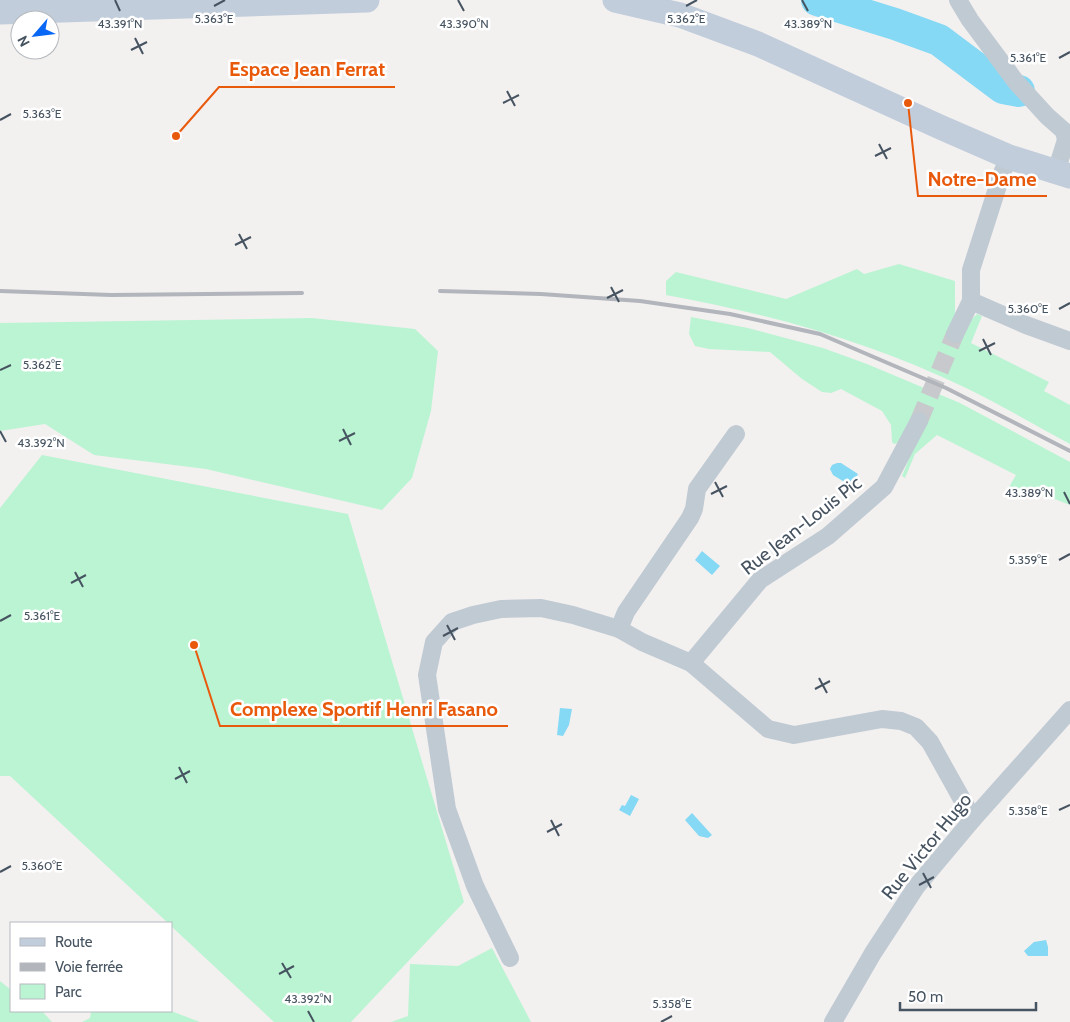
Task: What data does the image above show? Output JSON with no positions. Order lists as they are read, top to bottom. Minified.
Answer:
{"streets":{"street":["Rue Jean-Louis Pic","Rue Victor Hugo"]},"places":["Notre-Dame","Espace Jean Ferrat","Complexe Sportif Henri Fasano"],"legend":["Route","Voie ferrée","Parc"],"scale_bar":"50 m","north":"bottom left","coordinates":["5.363°E","5.362°E","43.391°N","43.390°N","43.389°N","5.361°E","5.360°E","43.392°N","5.359°E","5.358°E"]}
